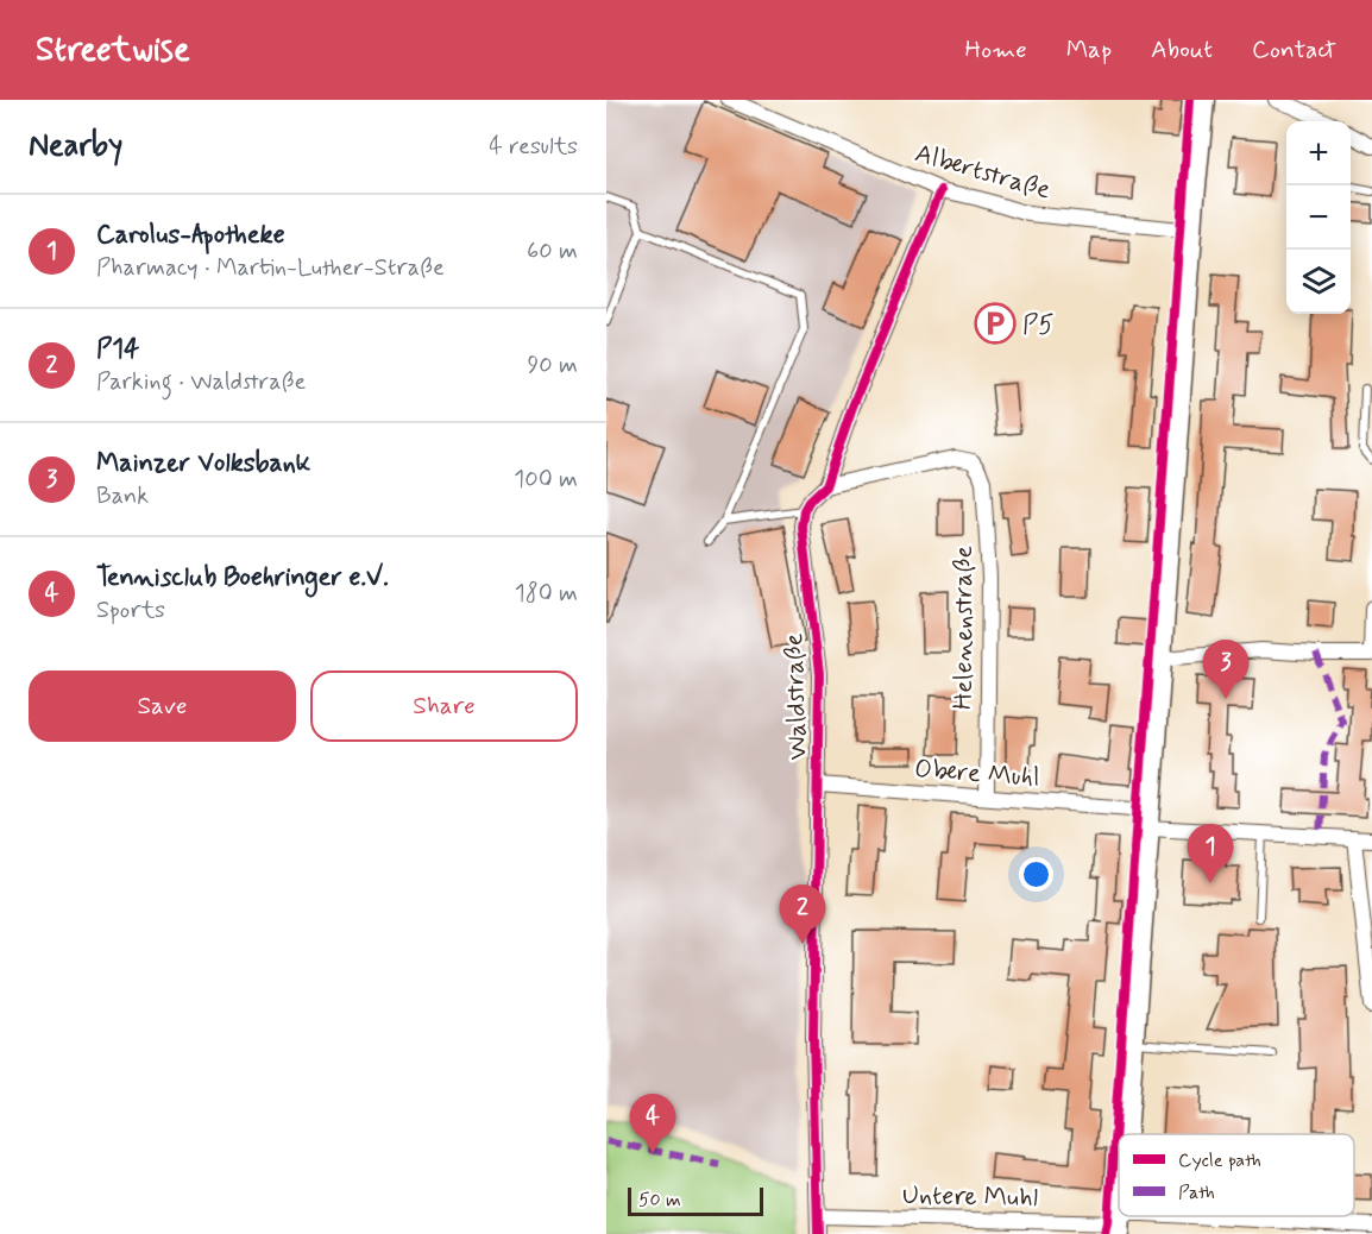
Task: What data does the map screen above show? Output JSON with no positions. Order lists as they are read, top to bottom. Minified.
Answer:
{"streets":{"street":["Albertstraße","Helenenstraße","Waldstraße","Obere Muhl","Untere Muhl"]},"crossings":[["Helenenstraße","Obere Muhl"],["Waldstraße","Obere Muhl"],["Waldstraße","Untere Muhl"]],"places":{"parking":["P5"]},"legend":["Cycle path","Path"],"scale_bar":"50 m","page":{"header":"Streetwise","nav":["Home","Map","About","Contact"],"heading":["Nearby","4 results"],"map_buttons":["+","−"],"list":[{"mark":"1","name":"Carolus-Apotheke","note":"Pharmacy · Martin-Luther-Straße","value":"60 m"},{"mark":"2","name":"P14","note":"Parking · Waldstraße","value":"90 m"},{"mark":"3","name":"Mainzer Volksbank","note":"Bank","value":"100 m"},{"mark":"4","name":"Tennisclub Boehringer e.V.","note":"Sports","value":"180 m"}],"pins":["3","1","2","4"],"buttons":["Save","Share"],"scale":"50 m"}}
